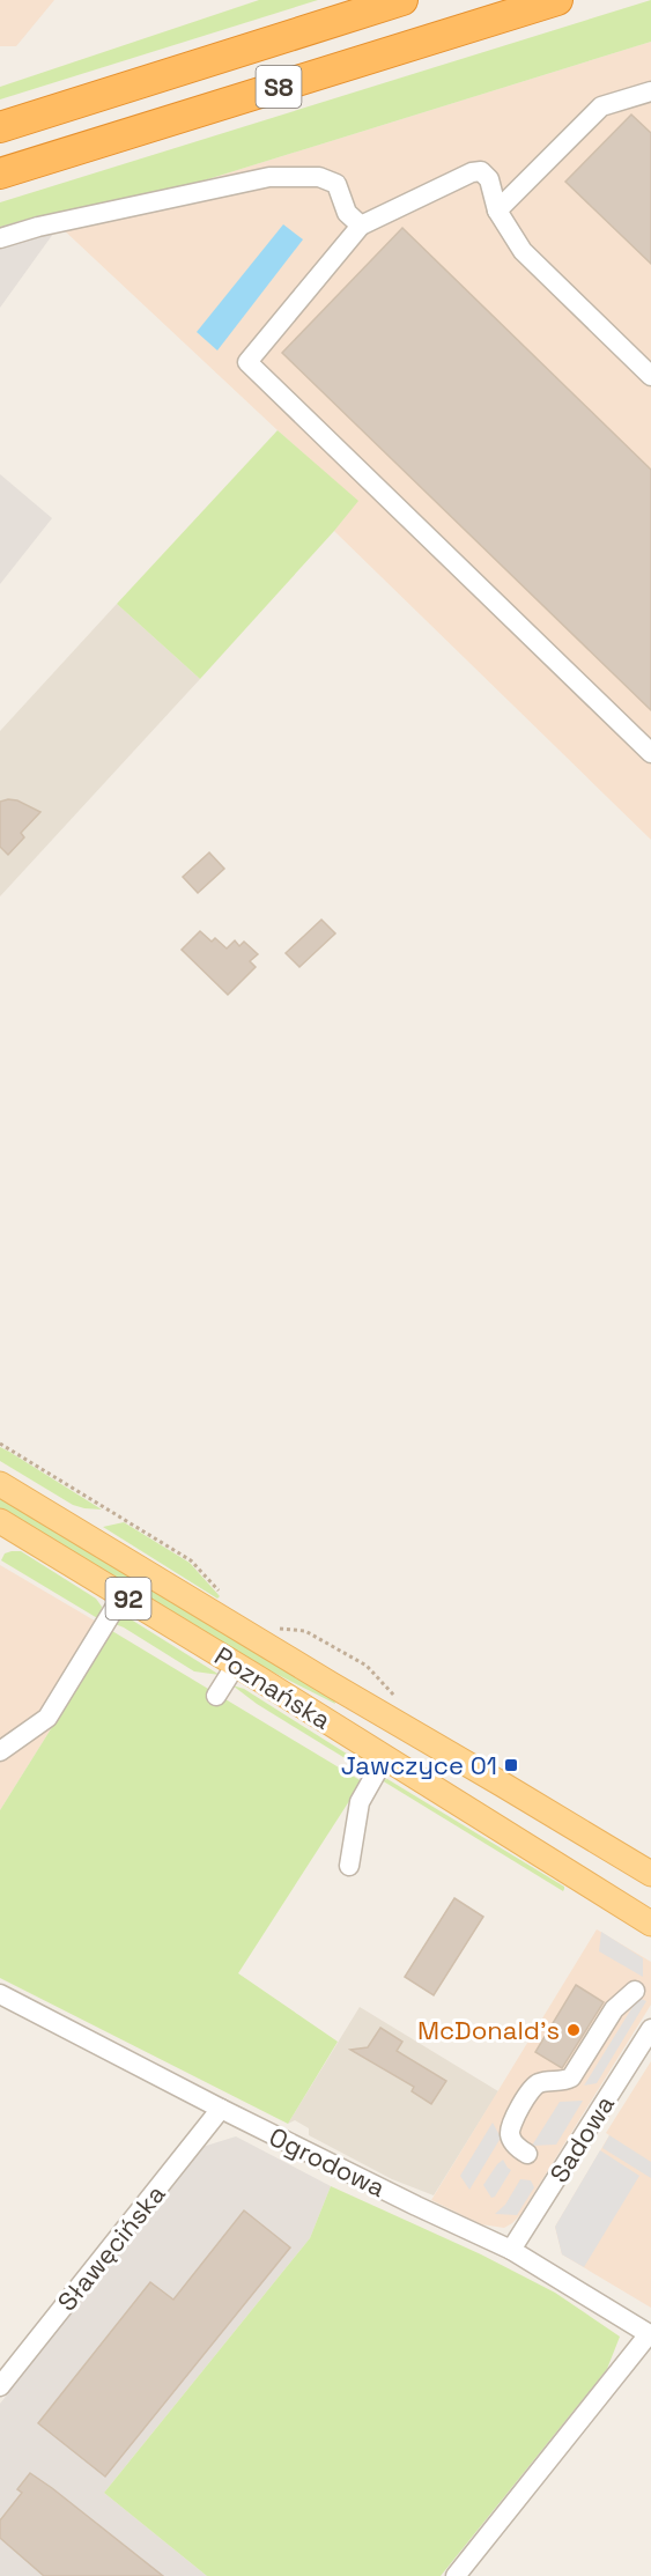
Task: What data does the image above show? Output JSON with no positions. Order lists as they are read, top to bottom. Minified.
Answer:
{"streets":{"highway":["S8"],"main road":["92","Poznańska"],"street":["Sadowa","Ogrodowa","Sławęcińska"]},"crossings":[["Sadowa","Ogrodowa"],["Ogrodowa","Sławęcińska"]],"places":{"transit":["Jawczyce 01"],"other":["McDonald's"]}}
